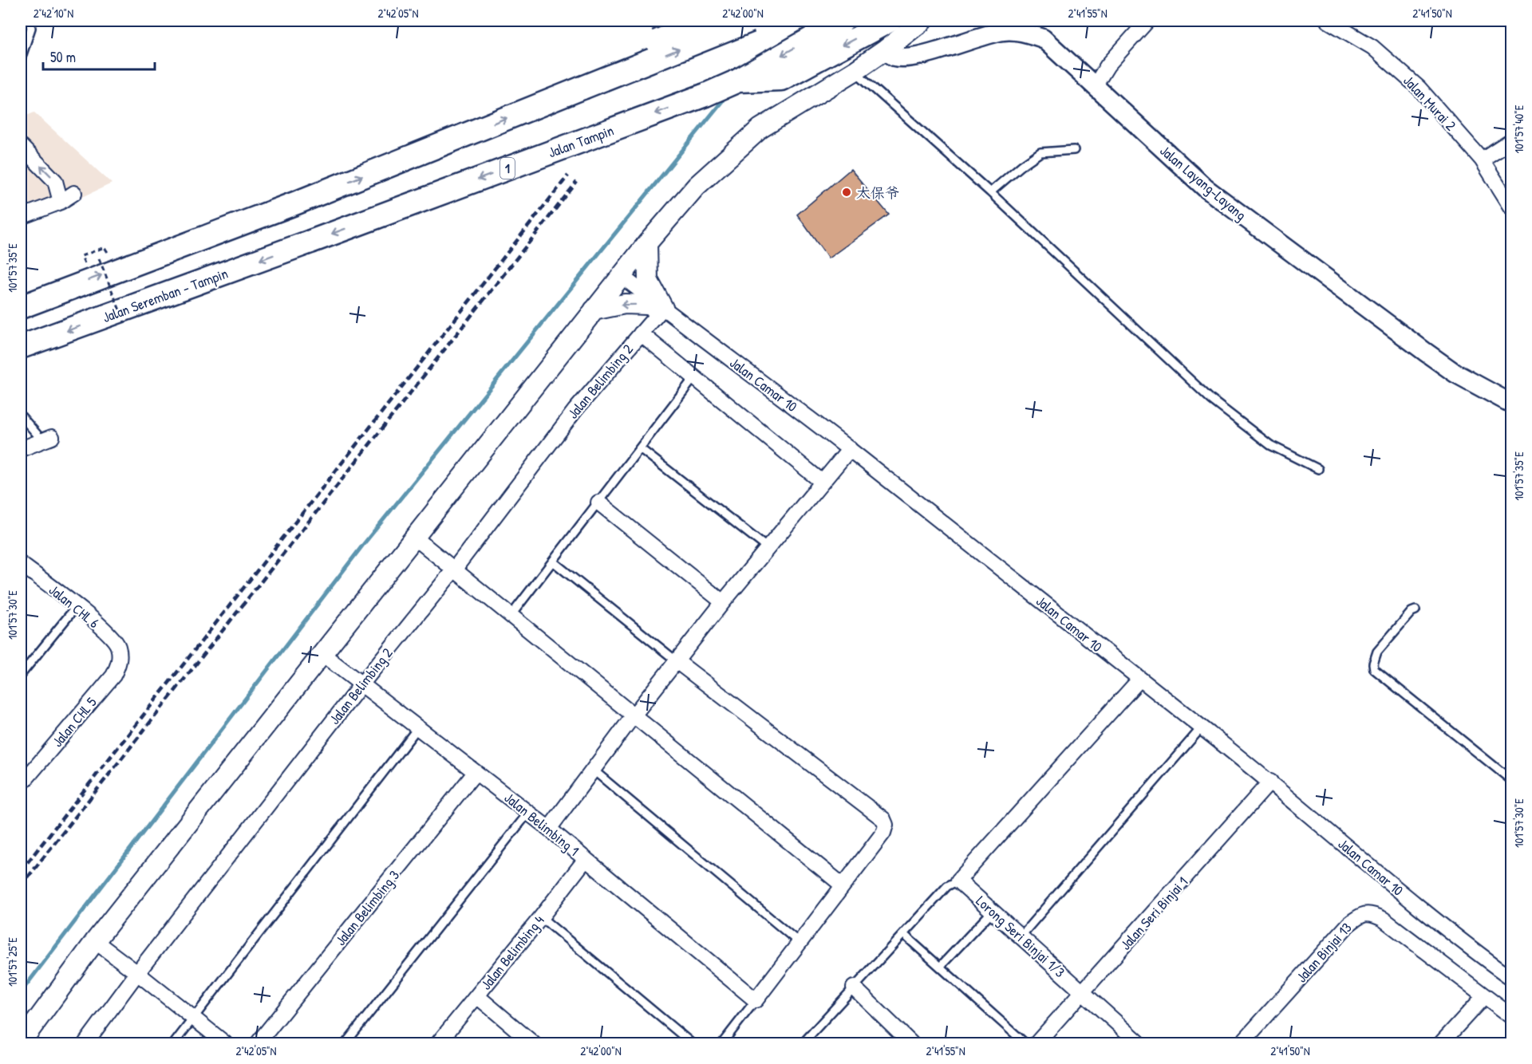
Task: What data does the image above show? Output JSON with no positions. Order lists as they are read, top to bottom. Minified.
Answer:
{"streets":{"highway":["Jalan Tampin","1","Jalan Seremban - Tampin"],"street":["Jalan Murai 2","Jalan Layang-Layang","Jalan Belimbing 2","Jalan Camar 10","Jalan CHL 6","Jalan CHL 5","Jalan Belimbing 1","Jalan Belimbing 3","Jalan Seri Binjai 1","Lorong Seri Binjai 1/3","Jalan Belimbing 4","Jalan Binjai 13"]},"crossings":[["Jalan Tampin","Jalan Seremban - Tampin"],["Jalan Belimbing 2","Jalan Camar 10"],["Jalan Belimbing 2","Jalan Belimbing 1"],["Jalan Camar 10","Jalan Seri Binjai 1"],["Jalan CHL 6","Jalan CHL 5"],["Jalan Belimbing 1","Jalan Belimbing 3"],["Jalan Belimbing 1","Jalan Belimbing 4"],["Jalan Seri Binjai 1","Lorong Seri Binjai 1/3"]],"places":["太保爷"],"scale_bar":"50 m","coordinates":["2°42'10\"N","2°42'05\"N","2°42'00\"N","2°41'55\"N","2°41'50\"N","101°57'40\"E","101°57'35\"E","101°57'30\"E","101°57'25\"E"]}
